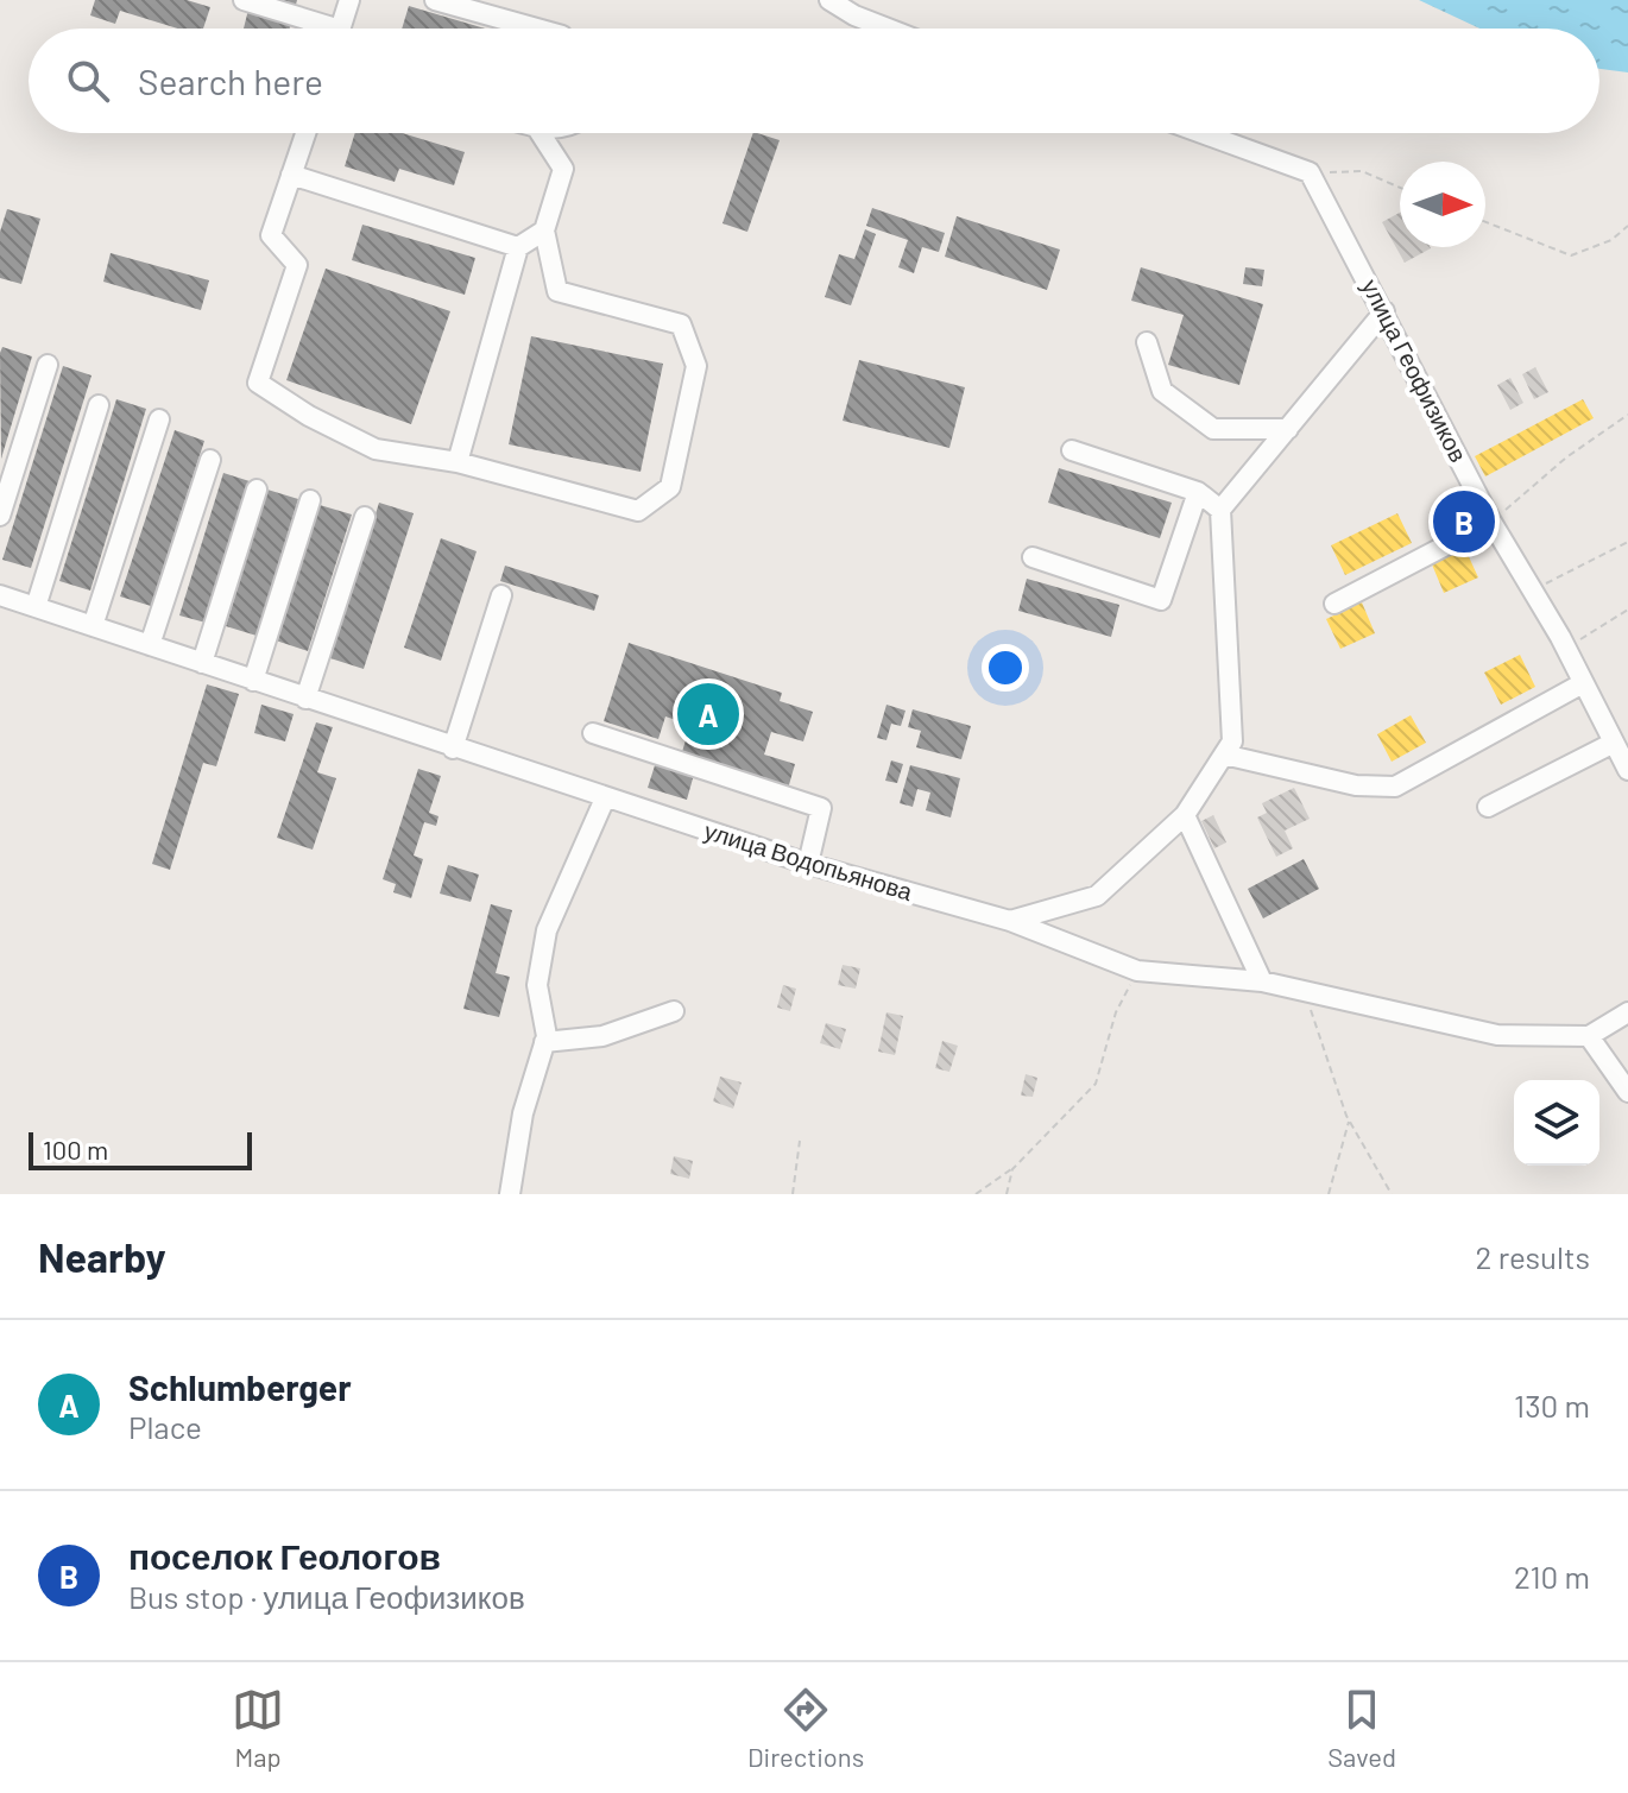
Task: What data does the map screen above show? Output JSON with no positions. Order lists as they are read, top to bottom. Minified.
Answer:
{"streets":{"street":["улица Геофизиков","улица Водопьянова"]},"scale_bar":"100 m","north":"right","page":{"search":"Search here","pins":["B","A"],"scale":"100 m","heading":["Nearby","2 results"],"list":[{"mark":"A","name":"Schlumberger","note":"Place","value":"130 m"},{"mark":"B","name":"поселок Геологов","note":"Bus stop · улица Геофизиков","value":"210 m"}],"nav":["Map","Directions","Saved"]}}
